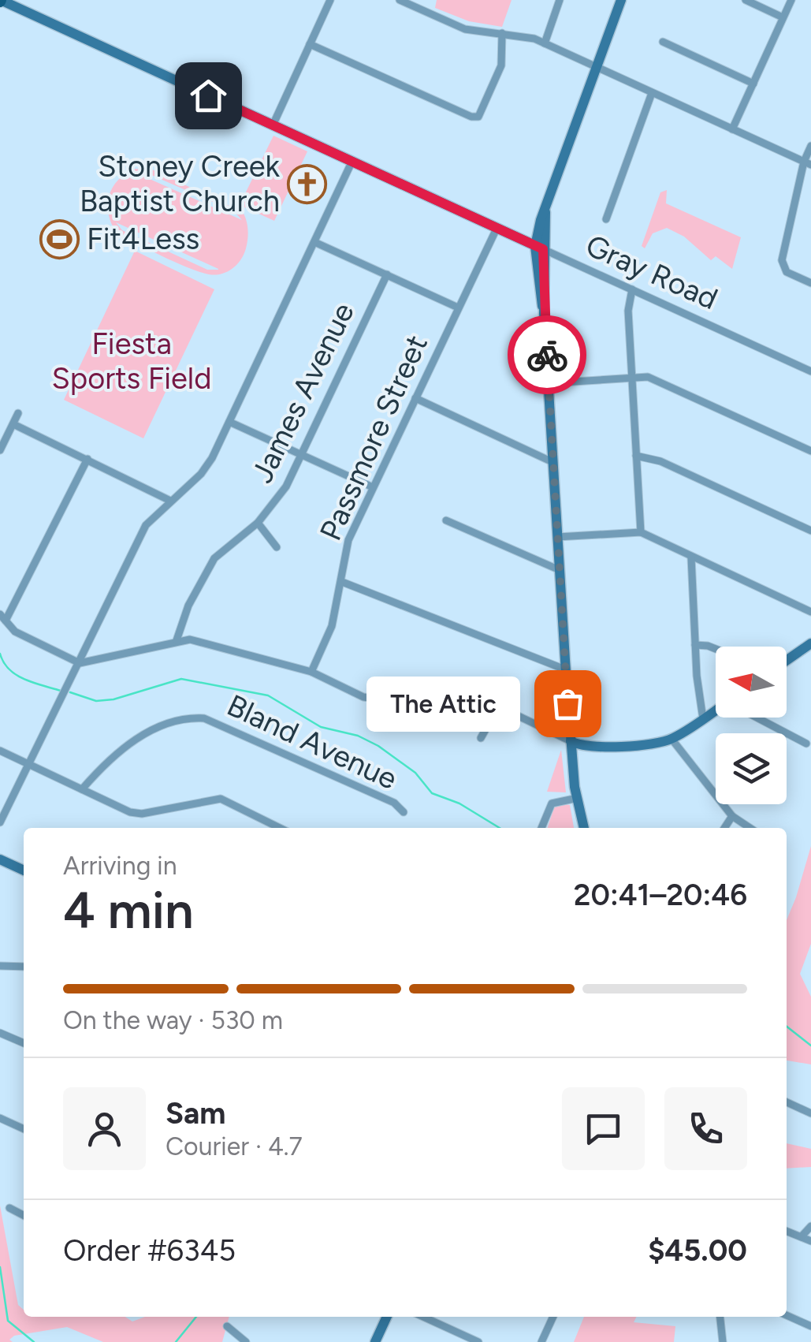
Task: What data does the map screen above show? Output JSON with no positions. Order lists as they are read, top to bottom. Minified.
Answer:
{"streets":{"main road":["Gray Road"],"street":["James Avenue","Passmore Street","Bland Avenue"]},"crossings":[["Gray Road","Passmore Street"]],"parks":["Fiesta Sports Field"],"places":{"church":["Stoney Creek Baptist Church"],"sports":["Fit4Less"],"other":["The Attic"]},"north":"left","page":{"bubble":"The Attic","heading":["4 min","Arriving in","20:41–20:46"],"panel":["Sam","Courier · 4.7","Order #6345","$45.00"],"bar":"On the way · 530 m"}}
